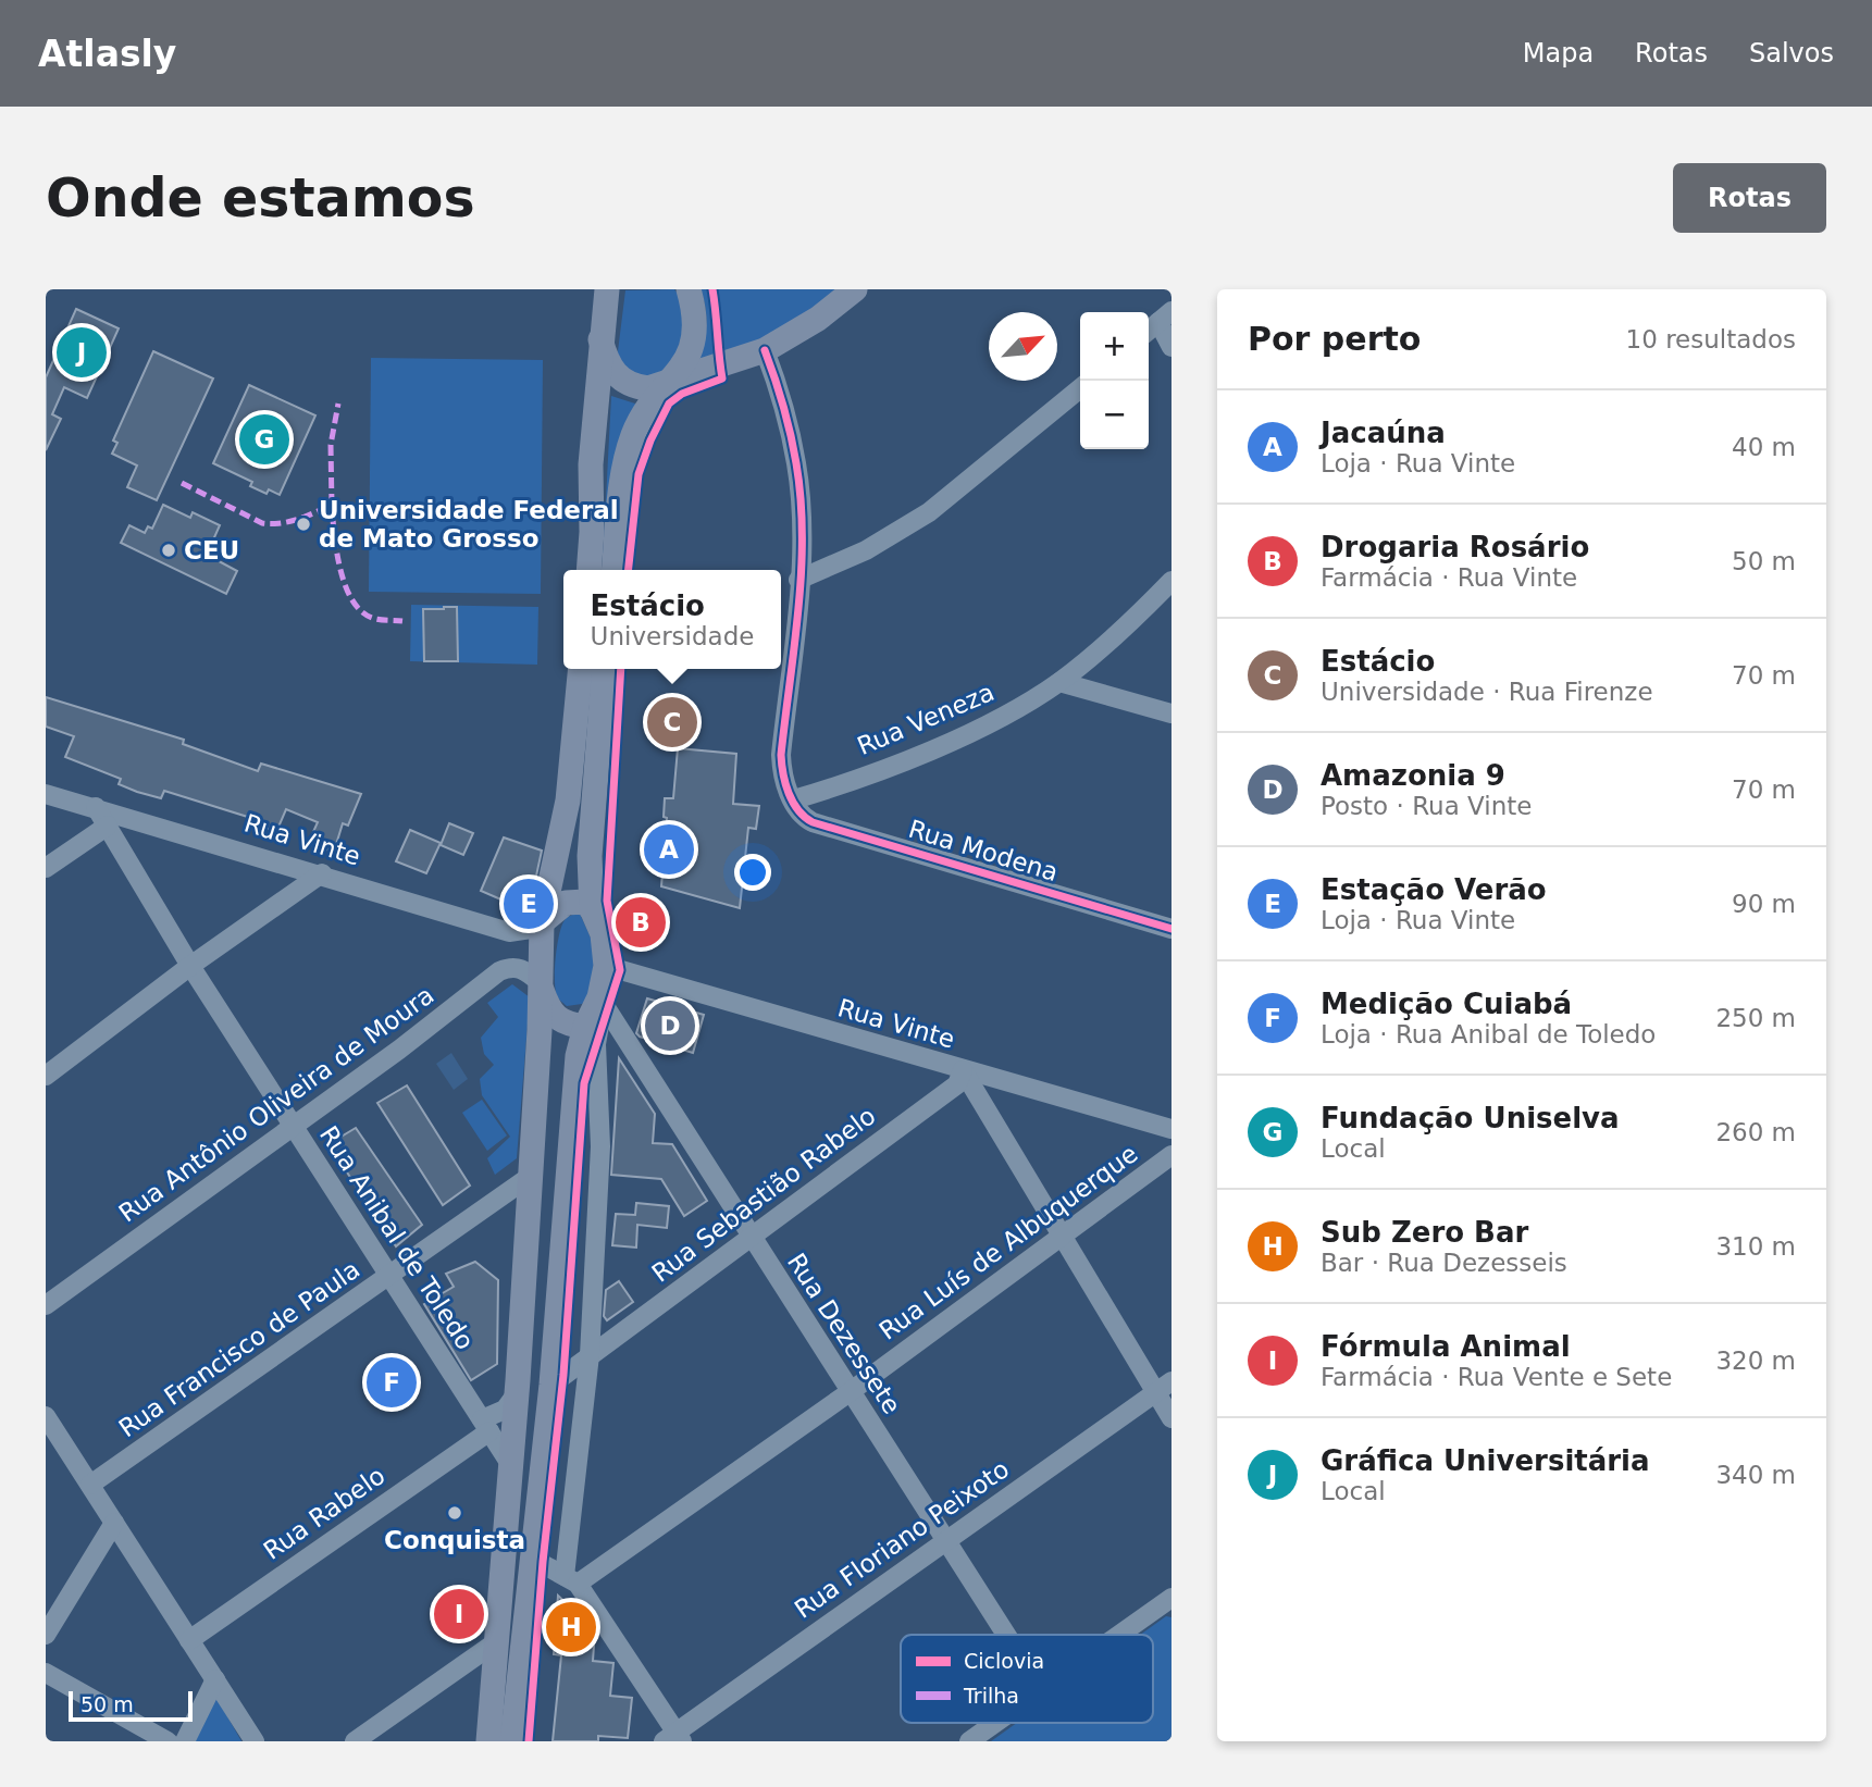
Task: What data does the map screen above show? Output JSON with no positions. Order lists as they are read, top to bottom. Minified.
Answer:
{"streets":{"street":["Rua Veneza","Rua Vinte","Rua Modena","Rua Antônio Oliveira de Moura","Rua Sebastião Rabelo","Rua Anibal de Toledo","Rua Luís de Albuquerque","Rua Dezessete","Rua Francisco de Paula","Rua Rabelo","Rua Floriano Peixoto"]},"crossings":[["Rua Veneza","Rua Modena"],["Rua Vinte","Rua Sebastião Rabelo"],["Rua Vinte","Rua Anibal de Toledo"],["Rua Antônio Oliveira de Moura","Rua Anibal de Toledo"],["Rua Sebastião Rabelo","Rua Dezessete"],["Rua Anibal de Toledo","Rua Francisco de Paula"],["Rua Anibal de Toledo","Rua Rabelo"],["Rua Luís de Albuquerque","Rua Dezessete"],["Rua Dezessete","Rua Floriano Peixoto"]],"places":["Universidade Federal de Mato Grosso","CEU","Conquista"],"legend":["Ciclovia","Trilha"],"scale_bar":"50 m","north":"top right","page":{"header":"Atlasly","nav":["Mapa","Rotas","Salvos"],"buttons":"Rotas","title":"Onde estamos","heading":["Por perto","10 resultados"],"map_buttons":["+","−"],"pins":["J","G","C","A","E","B","D","F","I","H"],"list":[{"mark":"A","name":"Jacaúna","note":"Loja · Rua Vinte","value":"40 m"},{"mark":"B","name":"Drogaria Rosário","note":"Farmácia · Rua Vinte","value":"50 m"},{"mark":"C","name":"Estácio","note":"Universidade · Rua Firenze","value":"70 m"},{"mark":"D","name":"Amazonia 9","note":"Posto · Rua Vinte","value":"70 m"},{"mark":"E","name":"Estação Verão","note":"Loja · Rua Vinte","value":"90 m"},{"mark":"F","name":"Medição Cuiabá","note":"Loja · Rua Anibal de Toledo","value":"250 m"},{"mark":"G","name":"Fundação Uniselva","note":"Local","value":"260 m"},{"mark":"H","name":"Sub Zero Bar","note":"Bar · Rua Dezesseis","value":"310 m"},{"mark":"I","name":"Fórmula Animal","note":"Farmácia · Rua Vente e Sete","value":"320 m"},{"mark":"J","name":"Gráfica Universitária","note":"Local","value":"340 m"}],"popup":["Estácio","Universidade"],"scale":"50 m"}}
